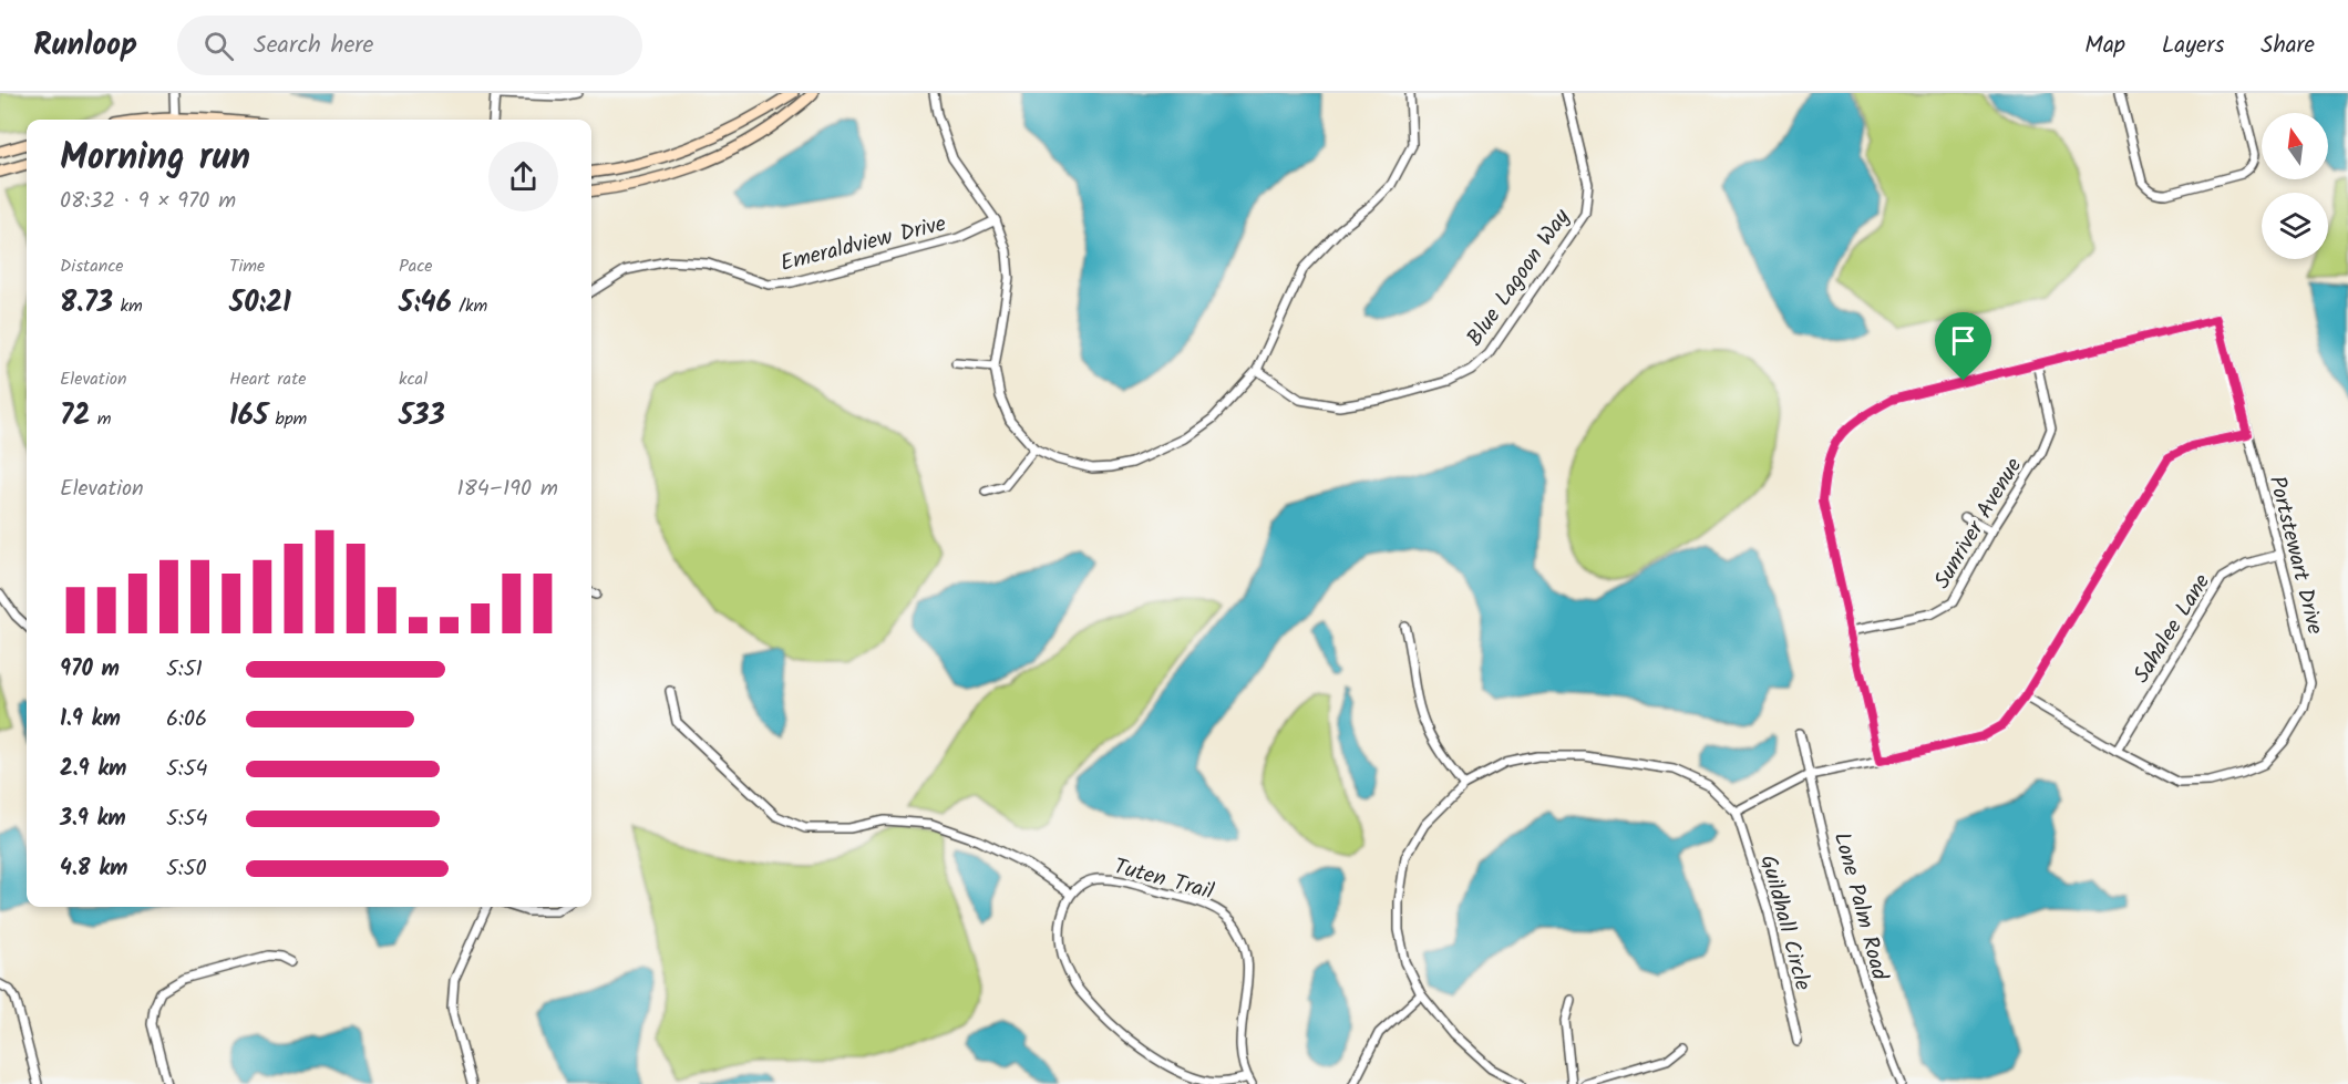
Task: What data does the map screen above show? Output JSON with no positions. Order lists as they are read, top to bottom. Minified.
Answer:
{"streets":{"street":["Emeraldview Drive","Blue Lagoon Way","Sunriver Avenue","Portstewart Drive","Sahalee Lane","Tuten Trail","Lone Palm Road","Guildhall Circle"]},"crossings":[["Sunriver Avenue","Portstewart Drive"],["Portstewart Drive","Sahalee Lane"]],"north":"top","page":{"header":"Runloop","search":"Search here","nav":["Map","Layers","Share"],"heading":["Morning run","08:32 · 9 × 970 m"],"stats":[["Distance","8.73 km"],["Time","50:21"],["Pace","5:46 /km"],["Elevation","72 m"],["Heart rate","165 bpm"],["kcal","533"]],"chart":["Elevation","184–190 m"],"list":[{"name":"970 m","note":"5:51"},{"name":"1.9 km","note":"6:06"},{"name":"2.9 km","note":"5:54"},{"name":"3.9 km","note":"5:54"},{"name":"4.8 km","note":"5:50"}]}}
